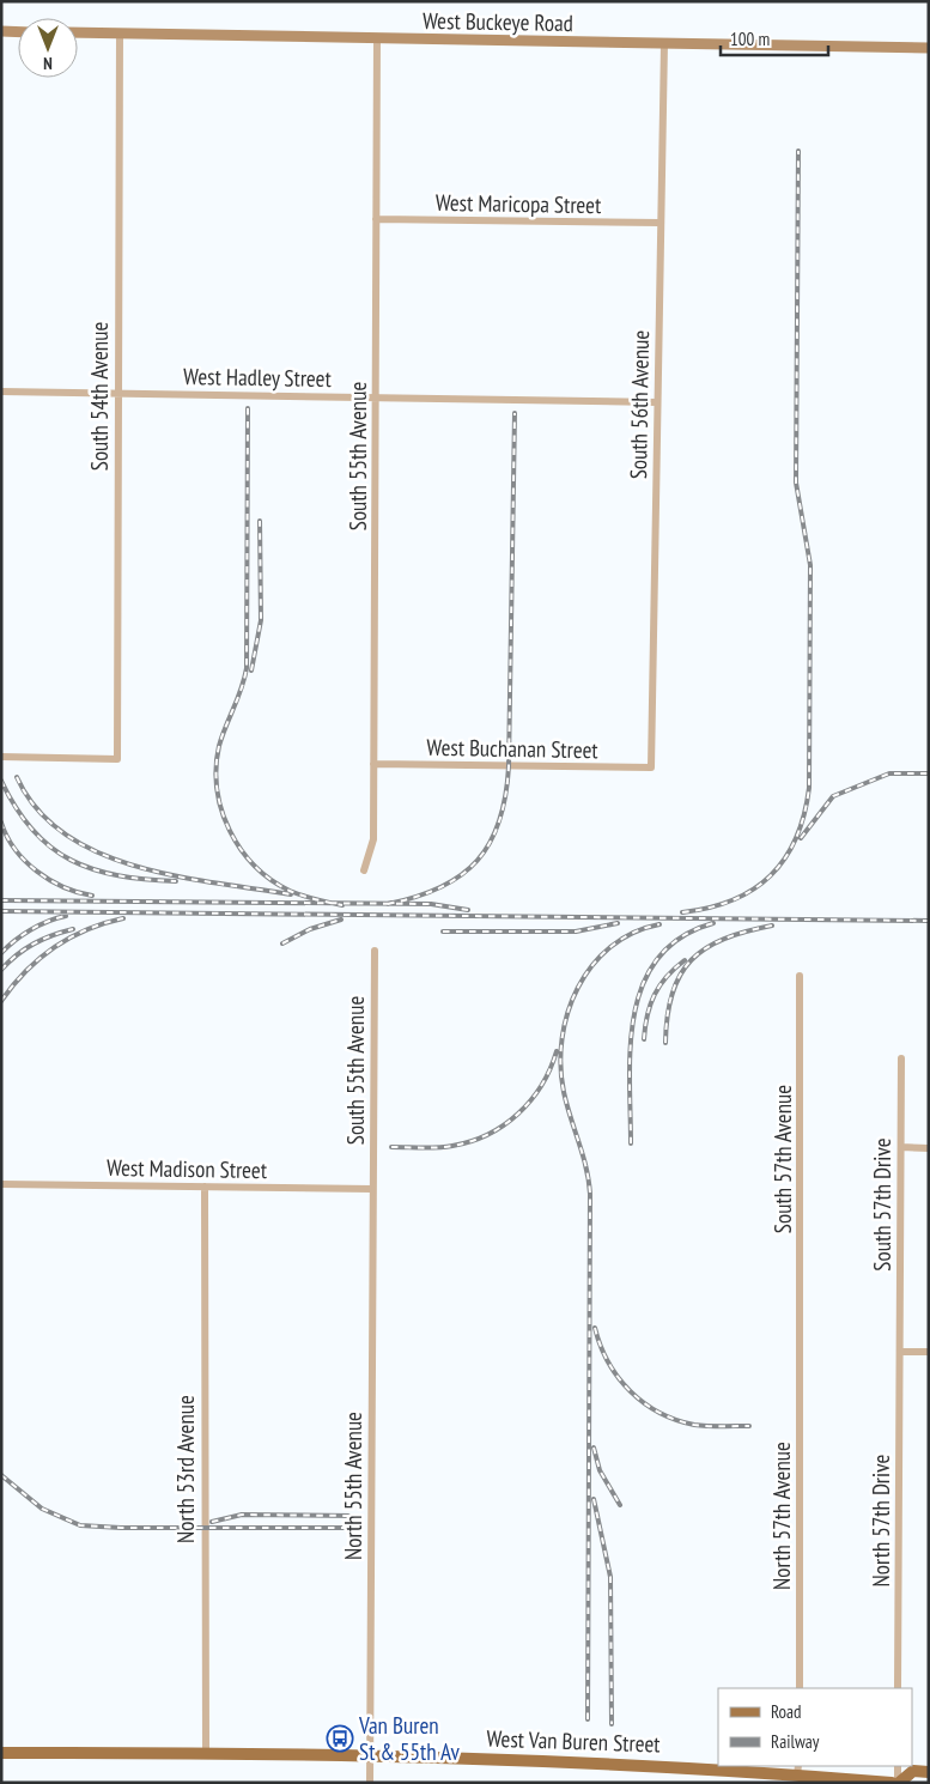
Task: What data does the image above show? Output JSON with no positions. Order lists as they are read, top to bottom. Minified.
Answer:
{"streets":{"main road":["West Buckeye Road","West Van Buren Street"],"street":["West Maricopa Street","West Hadley Street","South 54th Avenue","South 56th Avenue","South 55th Avenue","West Buchanan Street","South 57th Avenue","West Madison Street","South 57th Drive","North 53rd Avenue","North 55th Avenue","North 57th Avenue","North 57th Drive"]},"crossings":[["West Buckeye Road","South 54th Avenue"],["West Buckeye Road","South 56th Avenue"],["West Buckeye Road","South 55th Avenue"],["West Maricopa Street","South 56th Avenue"],["West Maricopa Street","South 55th Avenue"],["West Hadley Street","South 54th Avenue"],["West Hadley Street","South 56th Avenue"],["West Hadley Street","South 55th Avenue"],["South 56th Avenue","West Buchanan Street"],["South 55th Avenue","West Buchanan Street"],["South 55th Avenue","West Madison Street"],["South 55th Avenue","North 55th Avenue"],["South 57th Avenue","North 57th Avenue"],["West Madison Street","North 53rd Avenue"],["West Madison Street","North 55th Avenue"],["South 57th Drive","North 57th Drive"],["North 53rd Avenue","West Van Buren Street"],["North 55th Avenue","West Van Buren Street"]],"places":{"bus stop":["Van Buren St & 55th Av"]},"legend":["Road","Railway"],"scale_bar":"100 m","north":"bottom"}
